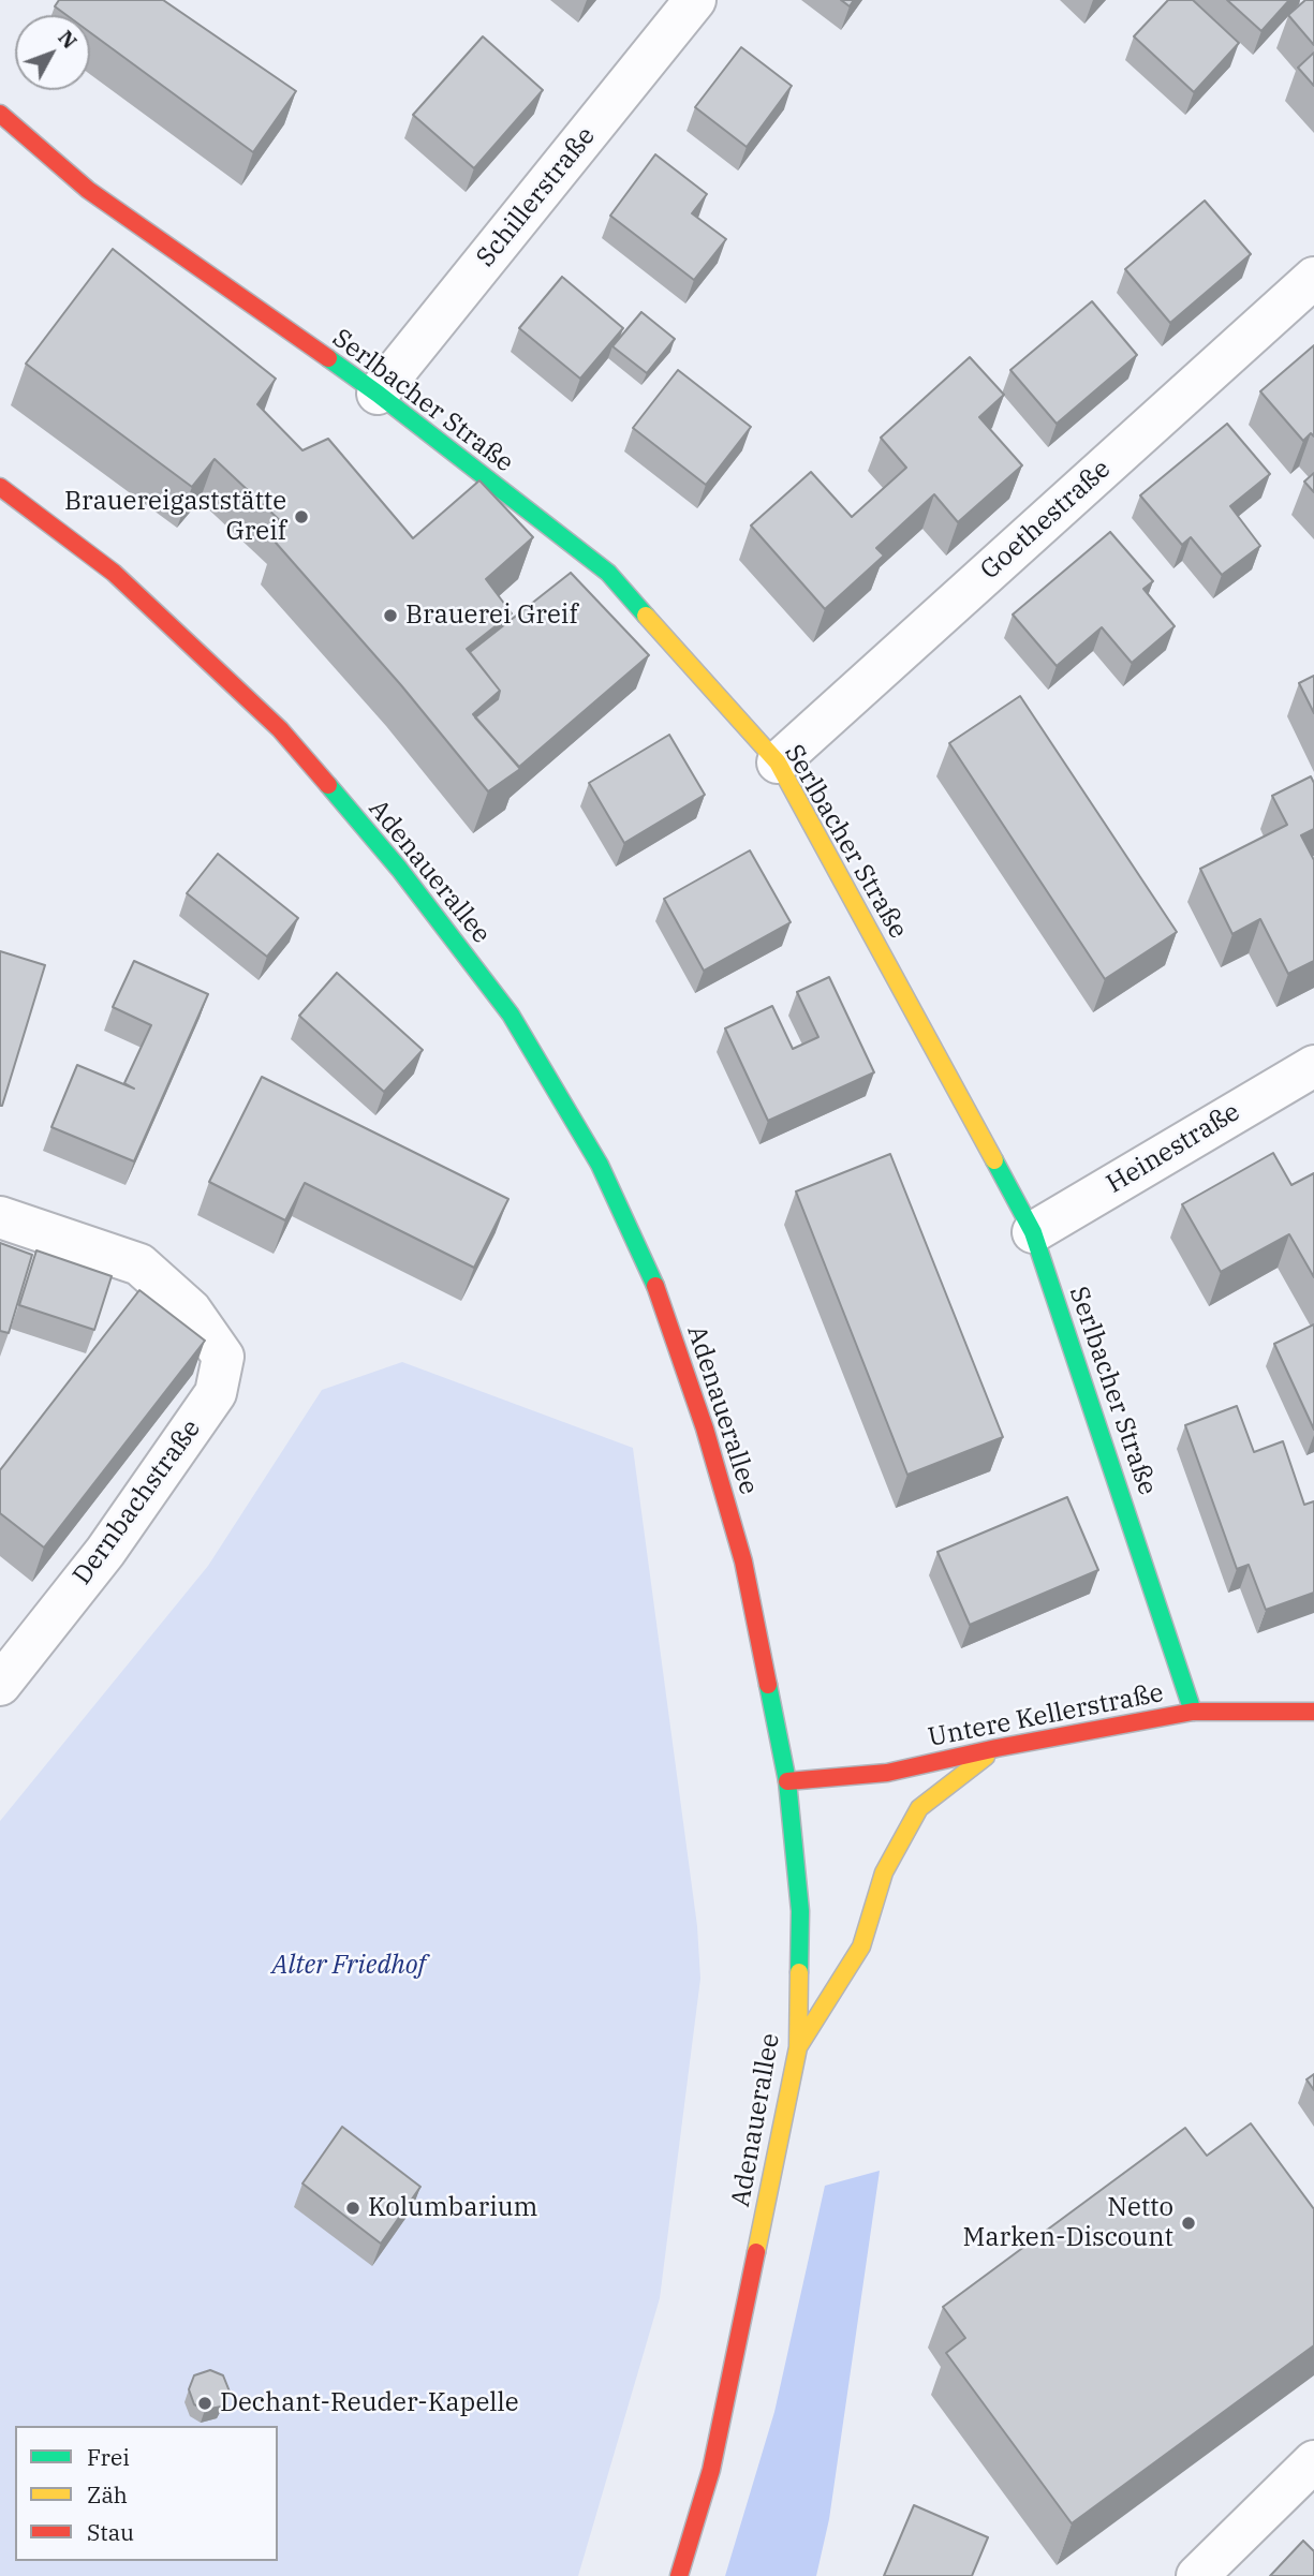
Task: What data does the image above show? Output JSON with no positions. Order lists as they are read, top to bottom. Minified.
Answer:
{"streets":{"street":["Schillerstraße","Serlbacher Straße","Goethestraße","Adenauerallee","Heinestraße","Dernbachstraße","Untere Kellerstraße"]},"crossings":[["Schillerstraße","Serlbacher Straße"],["Serlbacher Straße","Goethestraße"],["Serlbacher Straße","Heinestraße"],["Serlbacher Straße","Untere Kellerstraße"],["Adenauerallee","Untere Kellerstraße"]],"parks":["Alter Friedhof"],"places":["Brauereigaststätte Greif","Brauerei Greif","Kolumbarium","Netto Marken-Discount","Dechant-Reuder-Kapelle"],"legend":["Frei","Zäh","Stau"],"north":"top right"}
